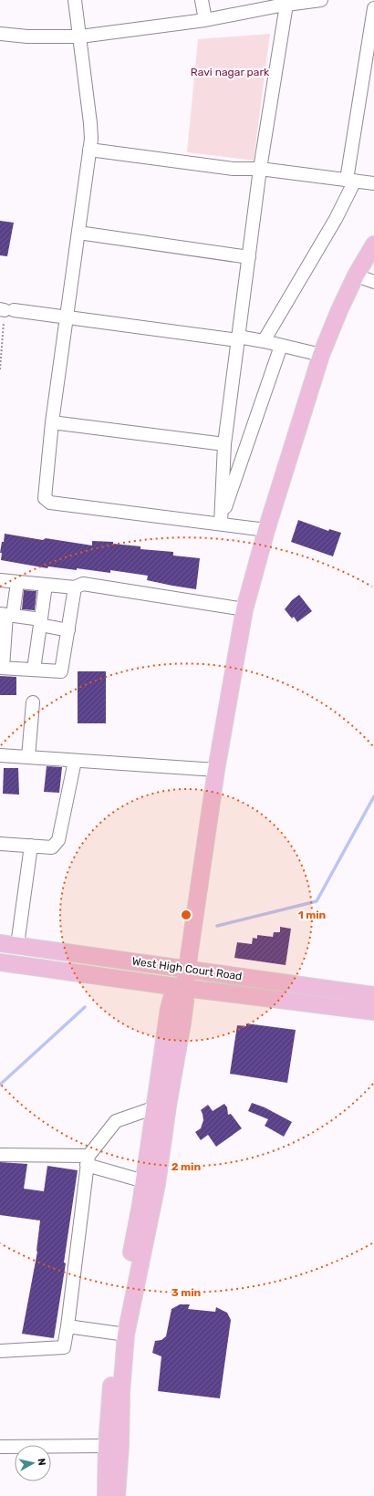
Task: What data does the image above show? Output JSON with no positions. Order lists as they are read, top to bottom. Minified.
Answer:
{"streets":{"main road":["West High Court Road"]},"parks":["Ravi nagar park"],"north":"right","rings":["1 min","2 min","3 min"]}
